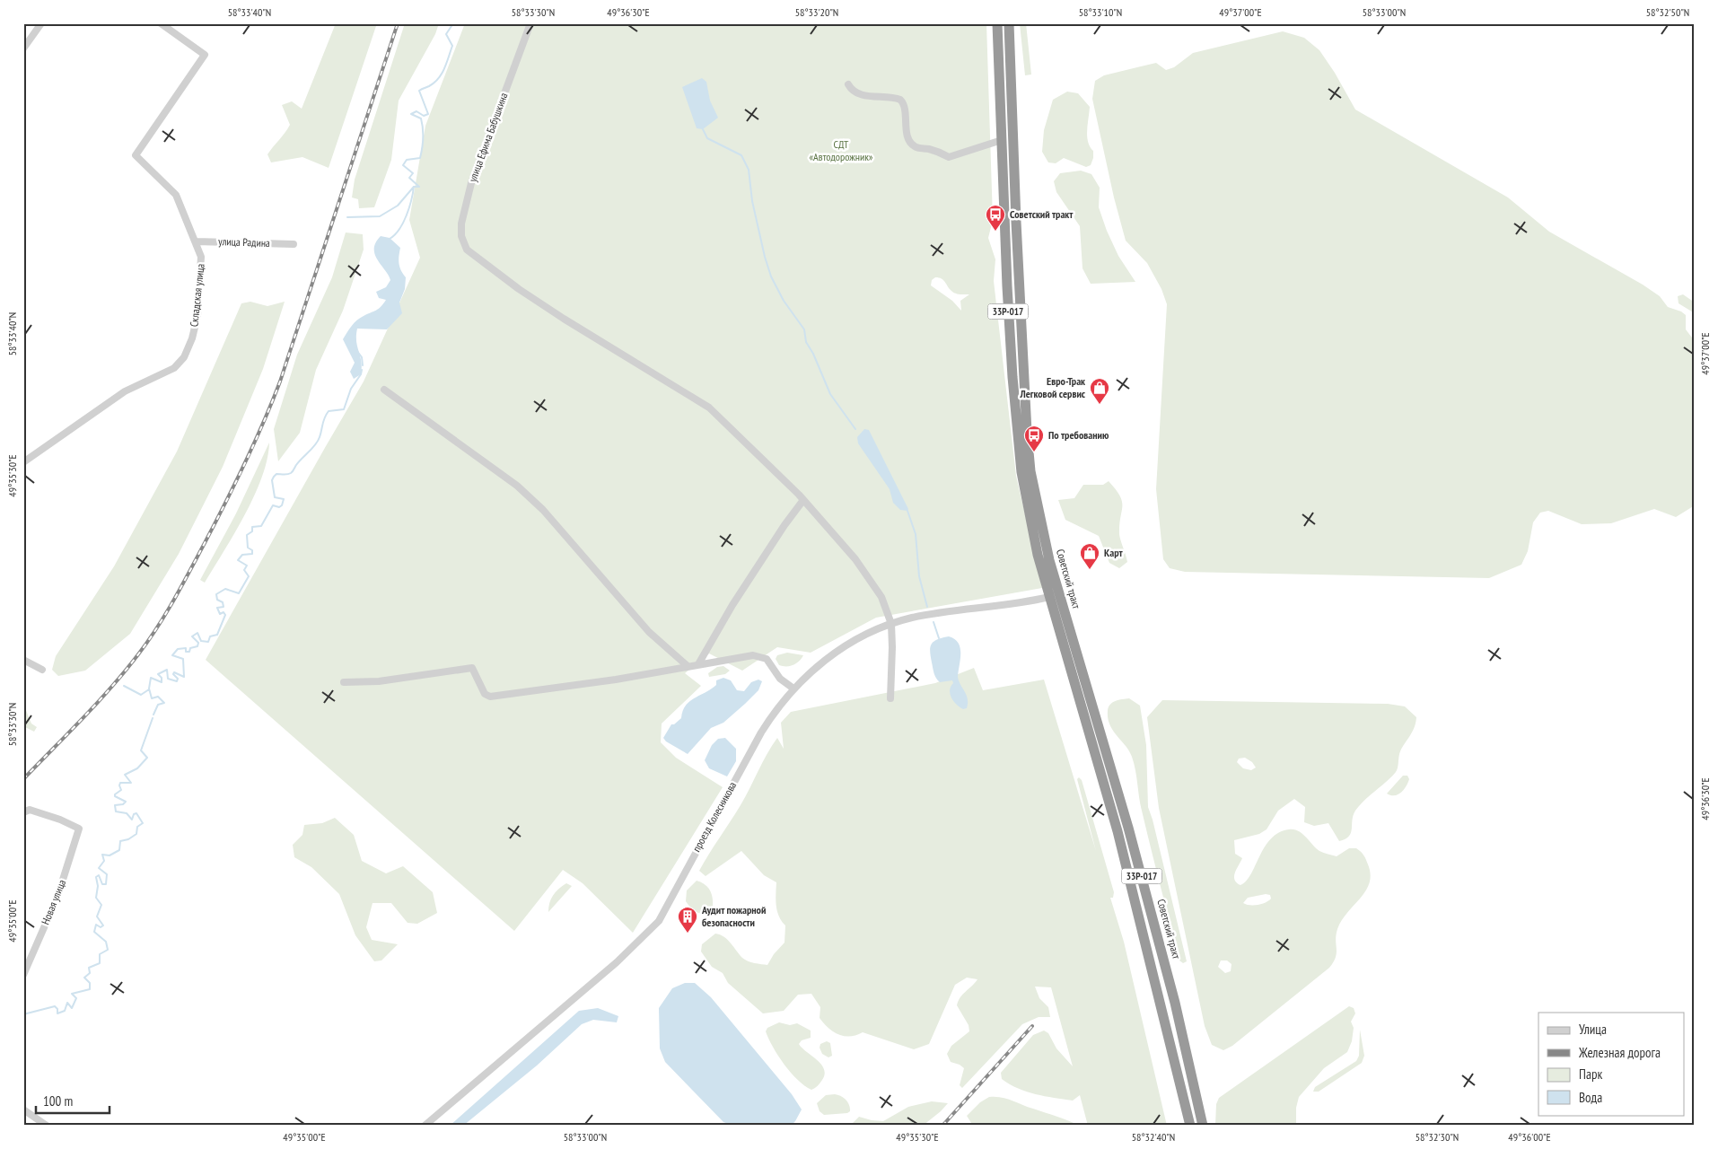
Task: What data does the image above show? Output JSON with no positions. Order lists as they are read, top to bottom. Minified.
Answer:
{"streets":{"highway":["33Р-017","Советский тракт"],"street":["улица Ефима Бабушкина","улица Радина","Складская улица","проезд Колесникова","Новая улица"]},"crossings":[["улица Радина","Складская улица"],["Советский тракт","проезд Колесникова"]],"parks":["СДТ «Автодорожник»"],"places":{"bus stop":["Советский тракт","По требованию"],"shop":["Евро-Трак Легковой сервис","Карт"],"building":["Аудит пожарной безопасности"]},"legend":["Улица","Железная дорога","Парк","Вода"],"scale_bar":"100 m","coordinates":["58°33'40\"N","58°33'30\"N","49°36'30\"E","58°33'20\"N","58°33'10\"N","49°37'00\"E","58°33'00\"N","58°32'50\"N","49°35'30\"E","49°35'00\"E","58°32'40\"N","58°32'30\"N","49°36'00\"E"]}
